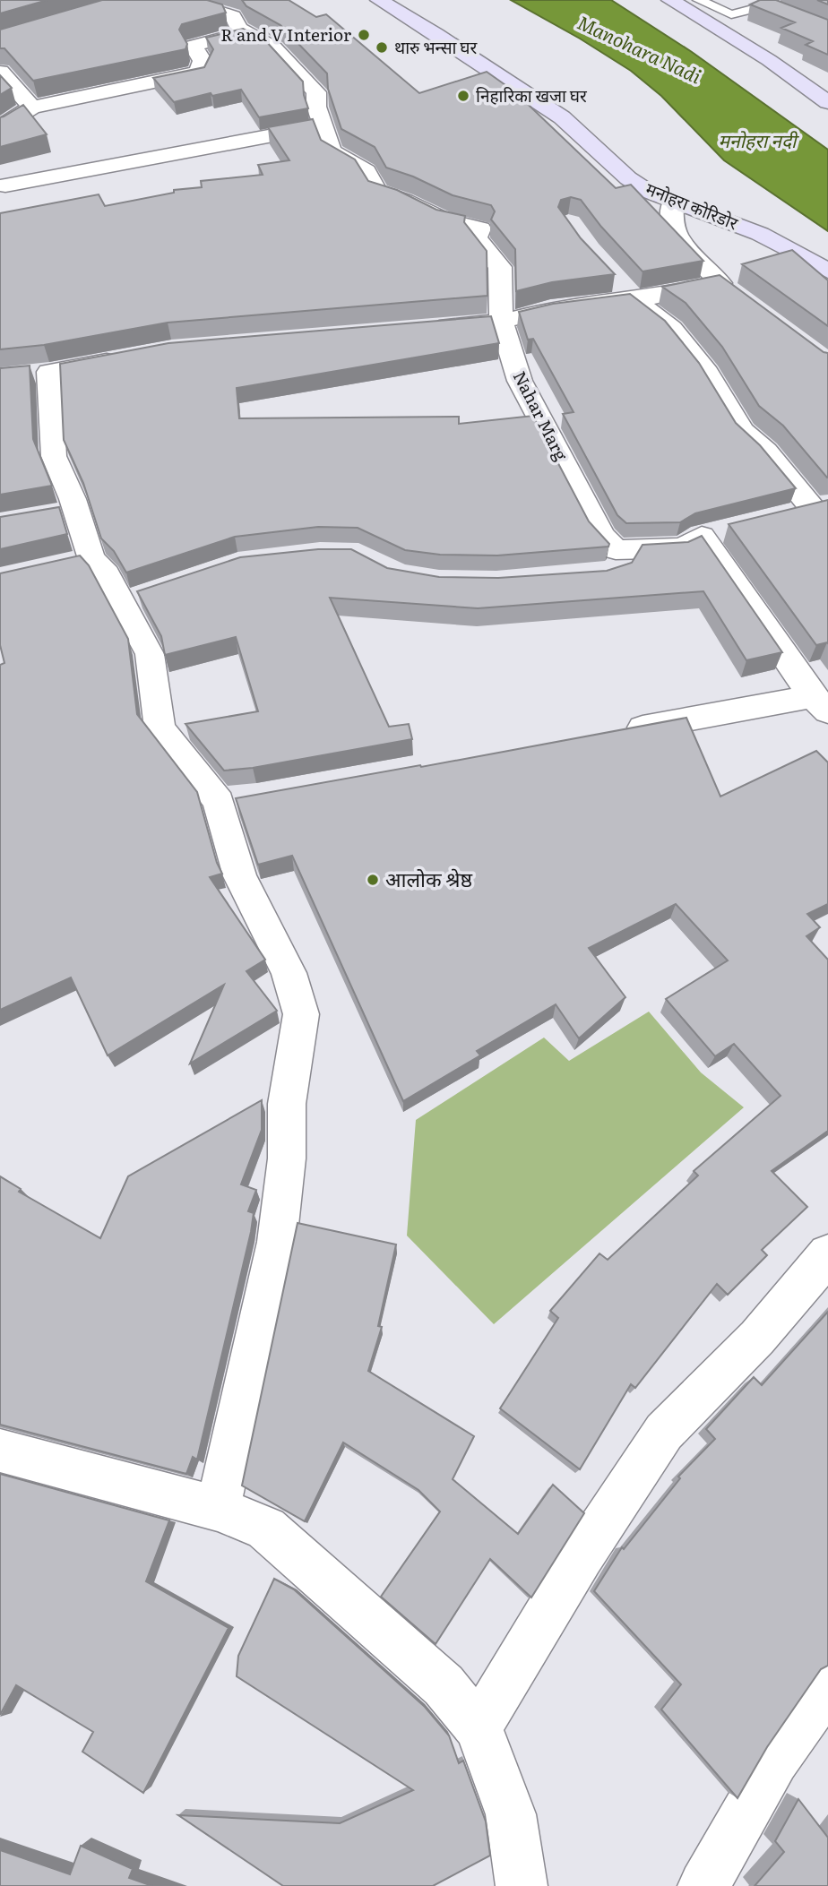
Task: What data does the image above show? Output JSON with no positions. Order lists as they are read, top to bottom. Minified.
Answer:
{"streets":{"main road":["मनोहरा कोरिडोर"],"street":["Nahar Marg"]},"water":["Manohara Nadi","मनोहरा नदी"],"places":["R and V Interior","थारु भन्सा घर","निहारिका खजा घर","आलोक श्रेष्ठ"]}
